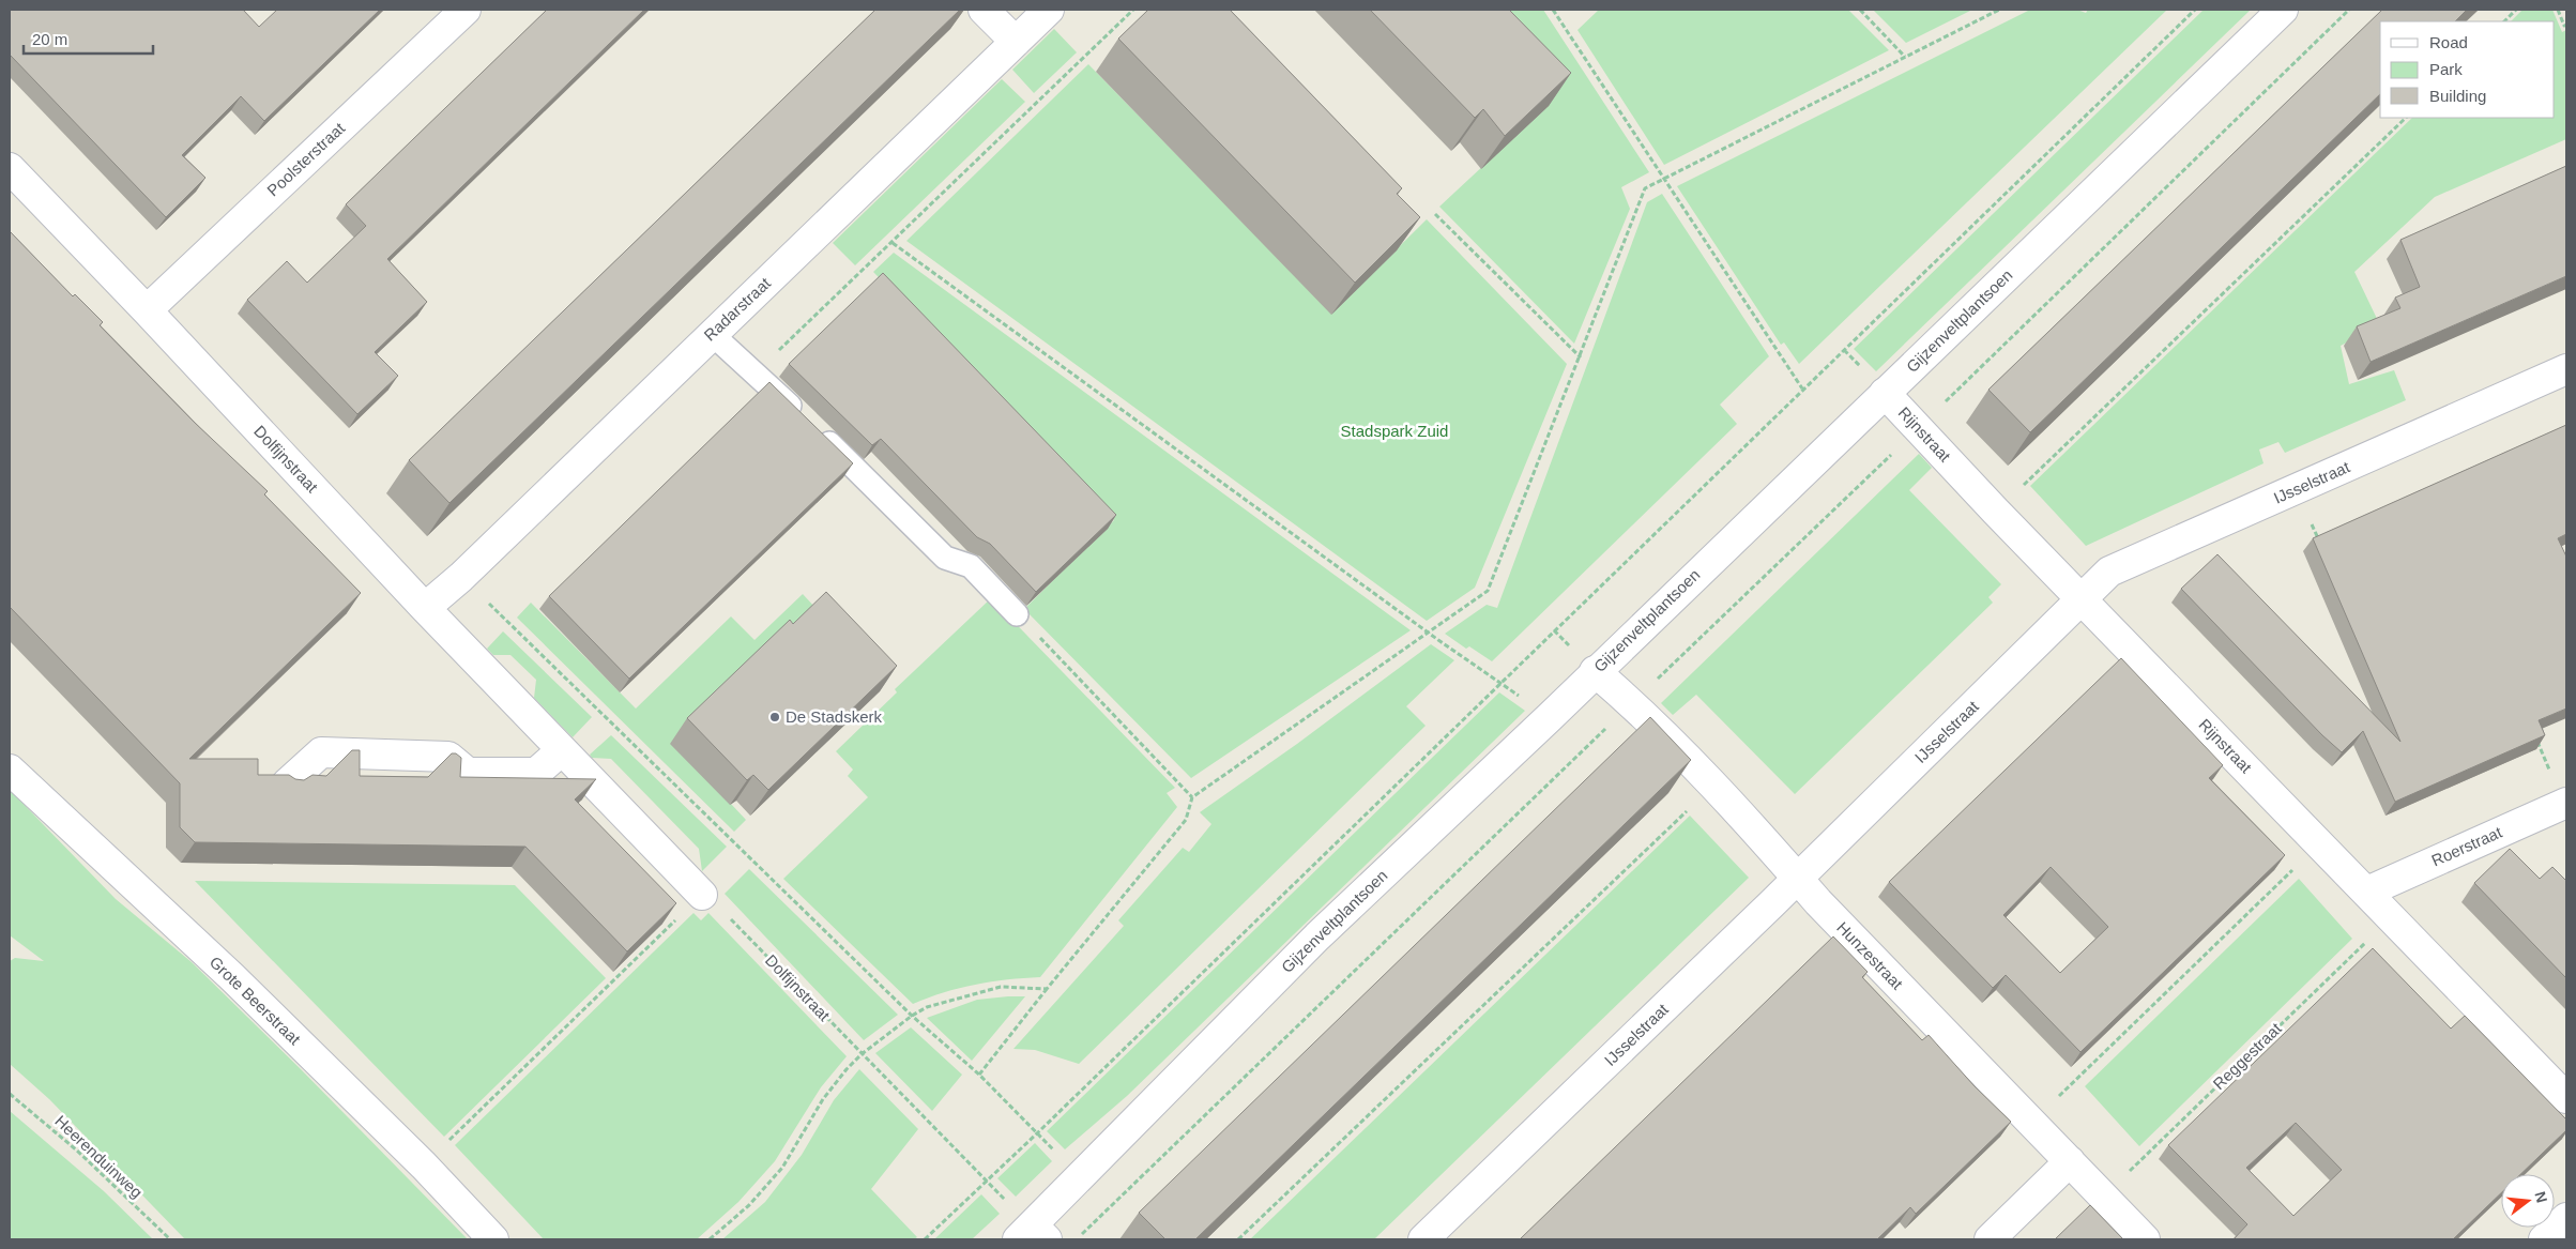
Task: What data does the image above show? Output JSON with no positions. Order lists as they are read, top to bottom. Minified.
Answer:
{"streets":{"street":["Poolsterstraat","Radarstraat","Gijzenveltplantsoen","Rijnstraat","Dolfijnstraat","IJsselstraat","Roerstraat","Hunzestraat","Grote Beerstraat"],"path":["Reggestraat","Heerenduinweg"]},"crossings":[["Poolsterstraat","Dolfijnstraat"],["Radarstraat","Dolfijnstraat"],["Gijzenveltplantsoen","Rijnstraat"],["Gijzenveltplantsoen","Dolfijnstraat"],["Gijzenveltplantsoen","Hunzestraat"],["Rijnstraat","IJsselstraat"],["Rijnstraat","Roerstraat"],["Rijnstraat","Reggestraat"],["IJsselstraat","Hunzestraat"],["Hunzestraat","Reggestraat"]],"parks":["Stadspark Zuid"],"places":["De Stadskerk"],"legend":["Road","Park","Building"],"scale_bar":"20 m","north":"right"}
